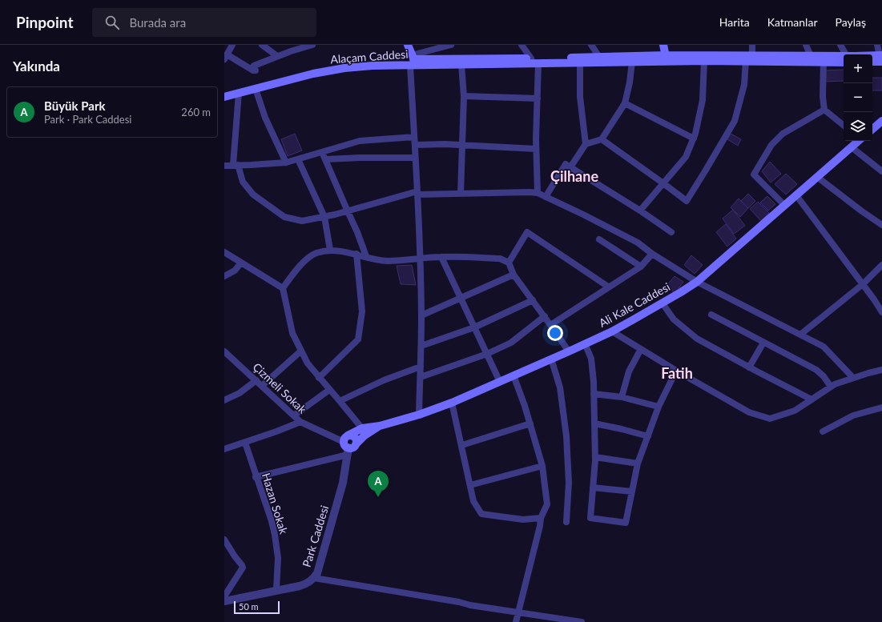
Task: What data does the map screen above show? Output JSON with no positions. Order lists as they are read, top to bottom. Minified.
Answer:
{"streets":{"main road":["Alaçam Caddesi","Ali Kale Caddesi"],"street":["Çizmeli Sokak","Hazan Sokak","Park Caddesi"]},"crossings":[["Ali Kale Caddesi","Çizmeli Sokak"],["Ali Kale Caddesi","Park Caddesi"],["Çizmeli Sokak","Park Caddesi"],["Hazan Sokak","Park Caddesi"]],"districts":["Çilhane","Fatih"],"scale_bar":"50 m","page":{"header":"Pinpoint","search":"Burada ara","nav":["Harita","Katmanlar","Paylaş"],"heading":"Yakında","map_buttons":["+","−"],"list":[{"mark":"A","name":"Büyük Park","note":"Park · Park Caddesi","value":"260 m"}],"pins":"A","scale":"50 m"}}
